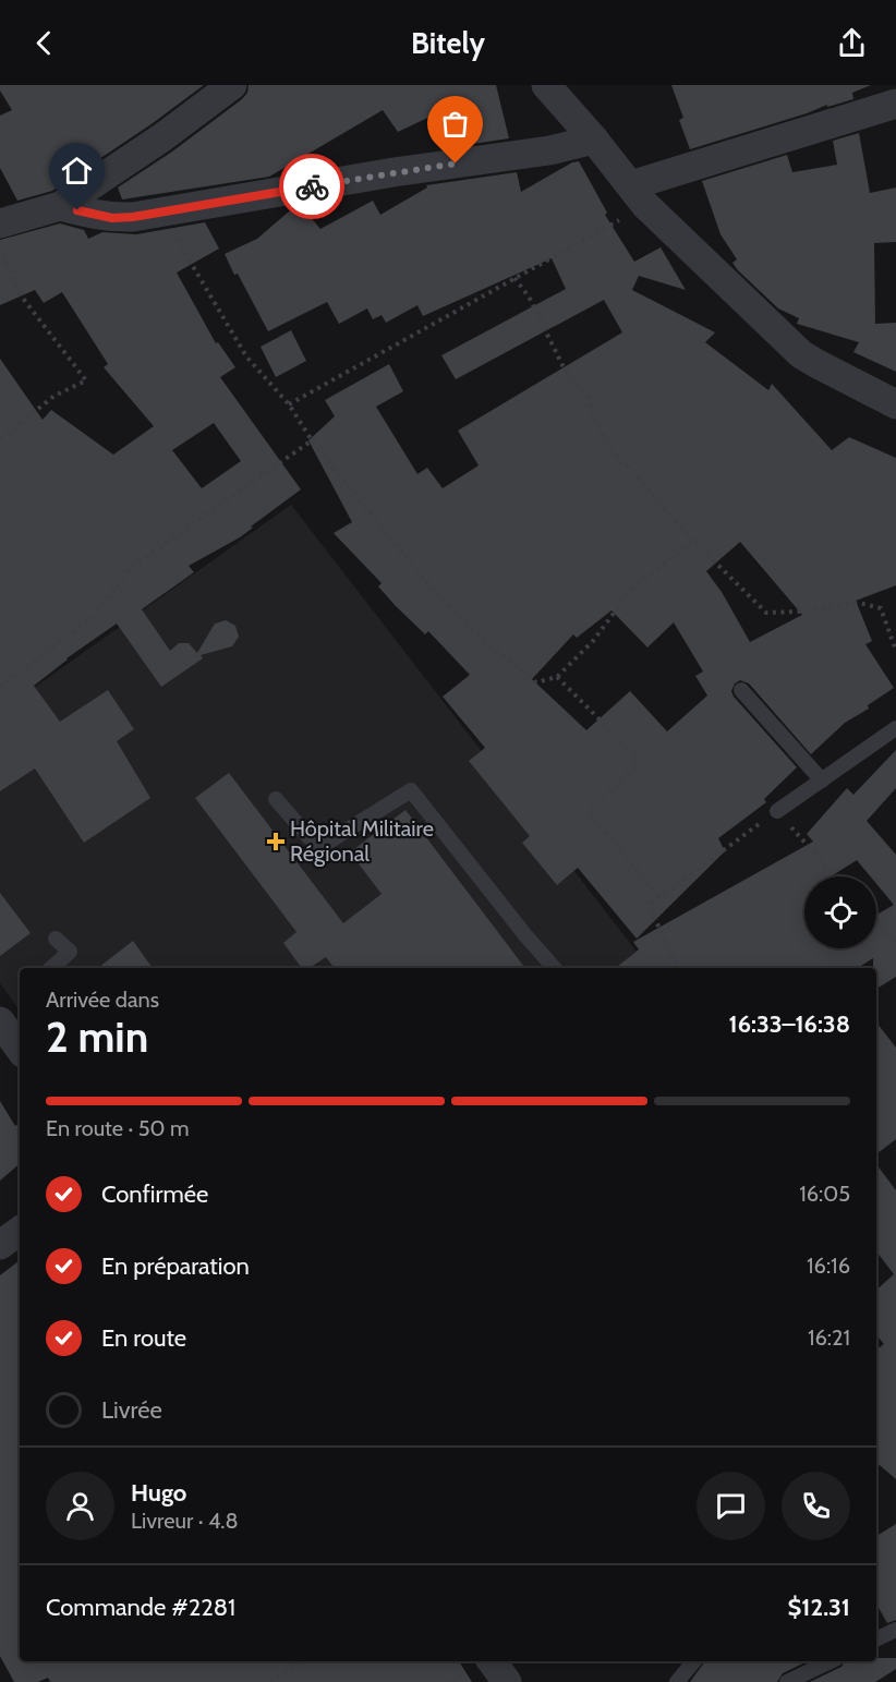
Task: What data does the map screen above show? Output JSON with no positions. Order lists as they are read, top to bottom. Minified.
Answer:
{"places":{"health":["Hôpital Militaire Régional"]},"page":{"header":"Bitely","heading":["2 min","Arrivée dans","16:33–16:38"],"panel":["Hugo","Livreur · 4.8","Commande #2281","$12.31"],"bar":"En route · 50 m","list":[["Confirmée","16:05"],["En préparation","16:16"],["En route","16:21"],"Livrée"]}}
